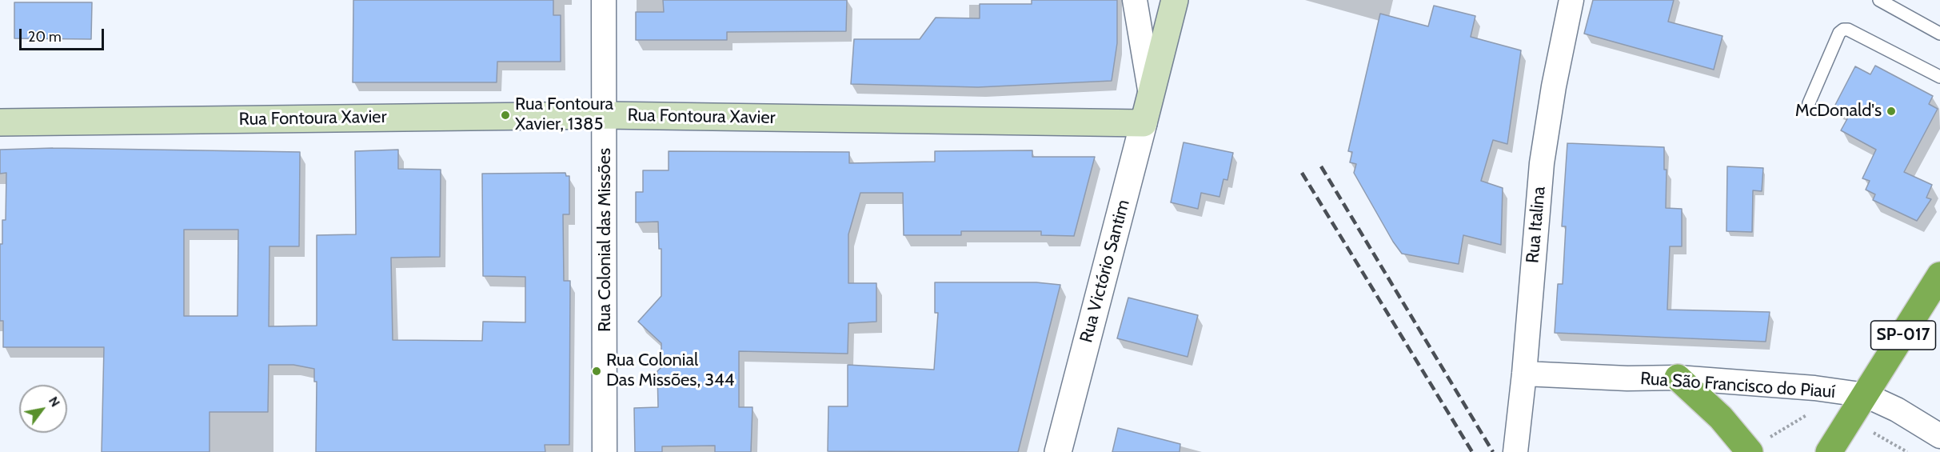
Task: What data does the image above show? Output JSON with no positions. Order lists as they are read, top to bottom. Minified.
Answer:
{"streets":{"highway":["SP-017"],"main road":["Rua Fontoura Xavier","Rua Victório Santim"],"street":["Rua Italina","Rua Colonial das Missões","Rua São Francisco do Piauí"]},"crossings":[["Rua Fontoura Xavier","Rua Colonial das Missões"],["Rua Fontoura Xavier","Rua Victório Santim"],["Rua Italina","Rua São Francisco do Piauí"],["SP-017","Rua São Francisco do Piauí"]],"places":["McDonald's","Rua Fontoura Xavier, 1385","Rua Colonial Das Missões, 344"],"scale_bar":"20 m","north":"top right"}
